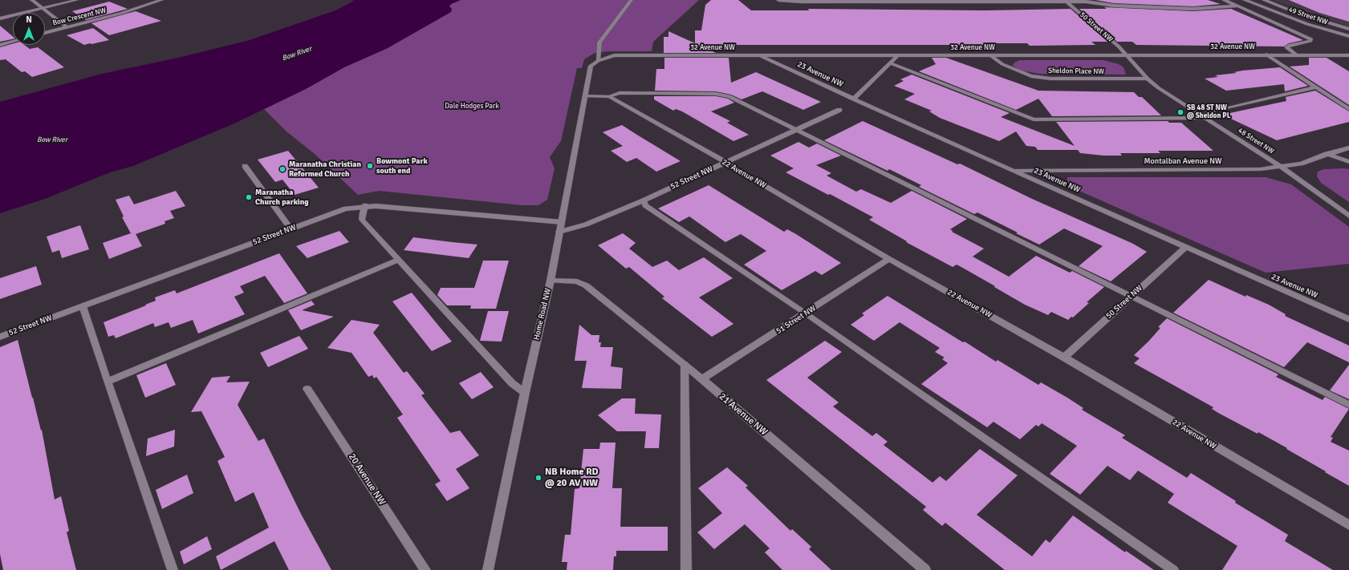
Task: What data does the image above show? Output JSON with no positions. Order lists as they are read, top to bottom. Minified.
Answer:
{"streets":{"street":["49 Street NW","Bow Crescent NW","50 Street NW","32 Avenue NW","Sheldon Place NW","23 Avenue NW","48 Street NW","Montalban Avenue NW","22 Avenue NW","52 Street NW","Home Road NW","51 Street NW","21 Avenue NW","20 Avenue NW"]},"crossings":[["50 Street NW","32 Avenue NW"],["50 Street NW","23 Avenue NW"],["50 Street NW","48 Street NW"],["50 Street NW","22 Avenue NW"],["32 Avenue NW","Sheldon Place NW"],["32 Avenue NW","23 Avenue NW"],["32 Avenue NW","48 Street NW"],["32 Avenue NW","Home Road NW"],["Sheldon Place NW","48 Street NW"],["23 Avenue NW","Montalban Avenue NW"],["48 Street NW","Montalban Avenue NW"],["22 Avenue NW","52 Street NW"],["22 Avenue NW","Home Road NW"],["22 Avenue NW","51 Street NW"],["52 Street NW","Home Road NW"],["Home Road NW","21 Avenue NW"],["51 Street NW","21 Avenue NW"]],"water":["Bow River"],"parks":["Dale Hodges Park"],"places":["SB 48 ST NW @ Sheldon PL","Bowmont Park south end","Maranatha Christian Reformed Church","Maranatha Church parking","NB Home RD @ 20 AV NW"],"north":"top"}
